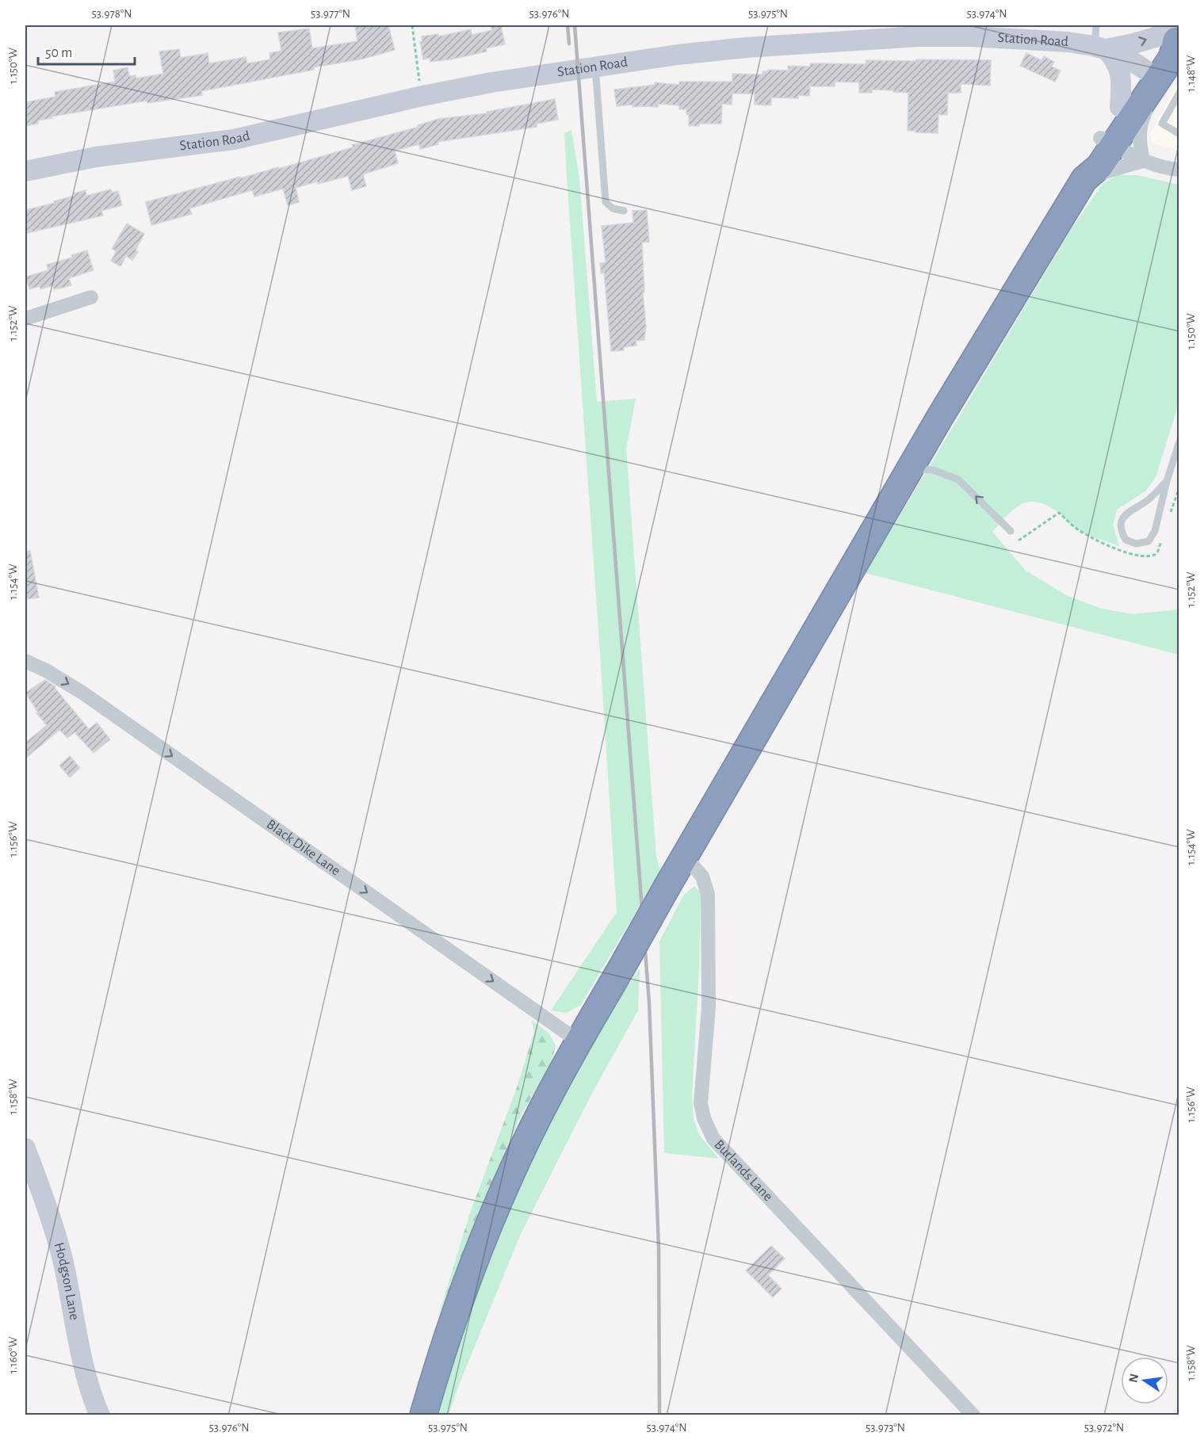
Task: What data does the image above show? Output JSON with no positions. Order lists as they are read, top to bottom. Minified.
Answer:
{"streets":{"street":["Station Road","Black Dike Lane","Burlands Lane","Hodgson Lane"]},"one_way":["Black Dike Lane"],"scale_bar":"50 m","north":"left","coordinates":["53.978°N","53.977°N","53.976°N","53.975°N","53.974°N","1.150°W","1.148°W","1.152°W","1.154°W","1.156°W","1.158°W","1.160°W","53.973°N","53.972°N"]}
